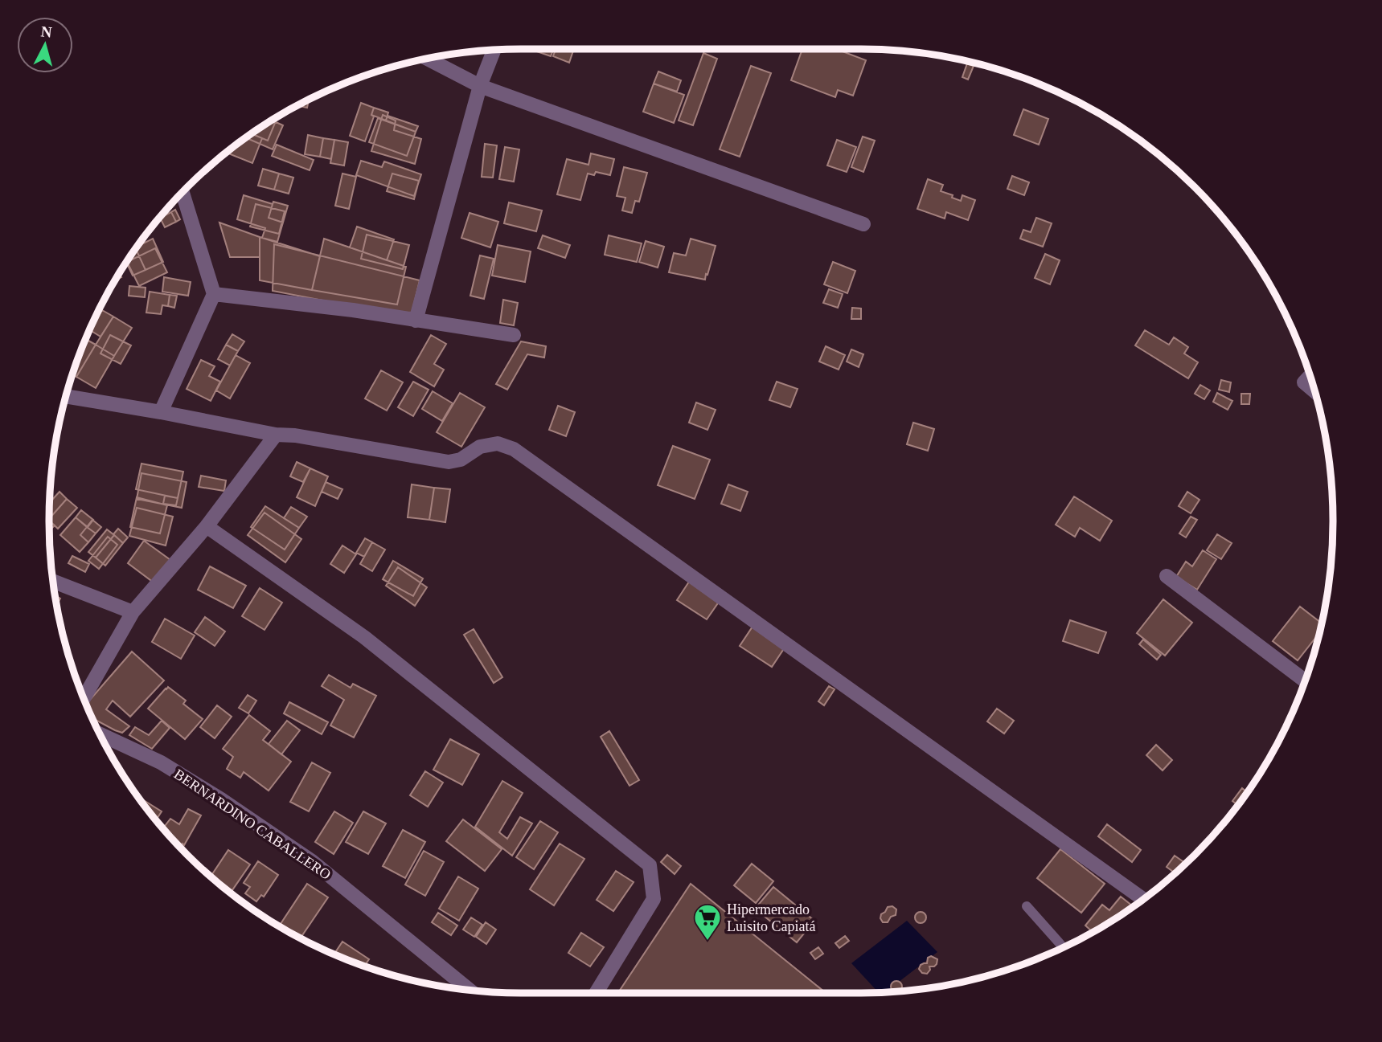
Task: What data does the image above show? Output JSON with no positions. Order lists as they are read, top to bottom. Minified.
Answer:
{"streets":{"street":["BERNARDINO CABALLERO"]},"places":{"supermarket":["Hipermercado Luisito Capiatá"]},"north":"top"}
